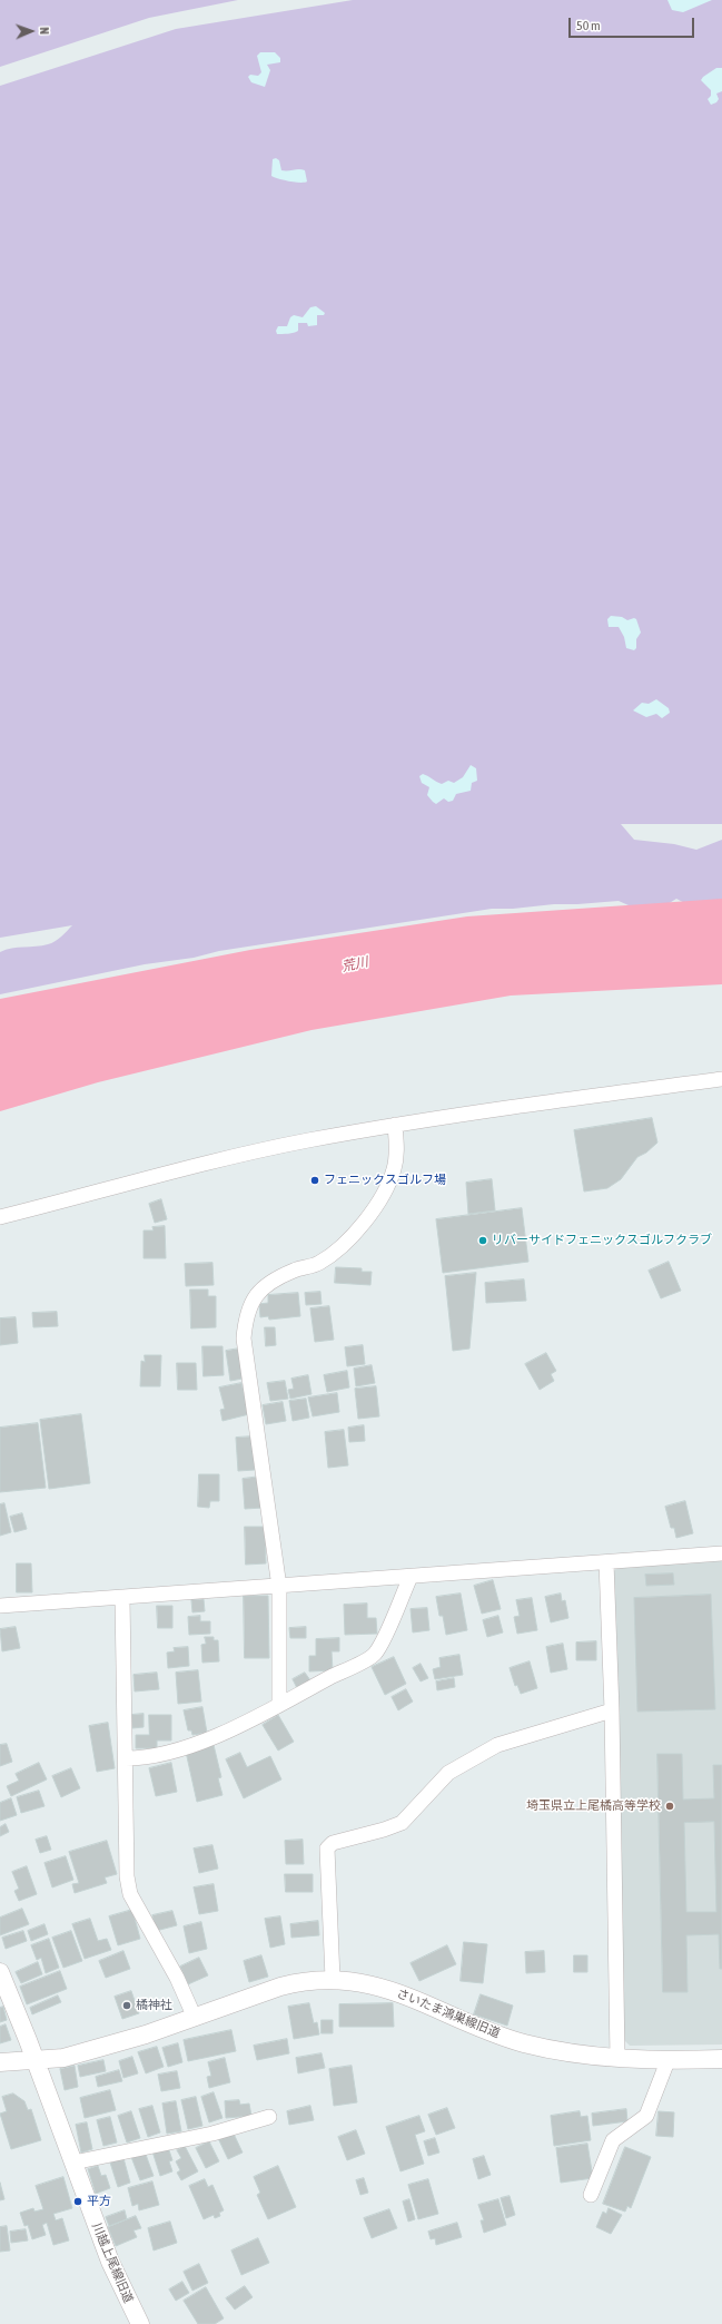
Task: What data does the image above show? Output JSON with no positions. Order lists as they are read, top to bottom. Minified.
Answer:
{"streets":{"street":["さいたま鴻巣線旧道","川越上尾線旧道"]},"crossings":[["さいたま鴻巣線旧道","川越上尾線旧道"]],"water":["荒川"],"places":["フェニックスゴルフ場","リバーサイドフェニックスゴルフクラブ","埼玉県立上尾橘高等学校","橘神社","平方"],"scale_bar":"50 m","north":"right"}
